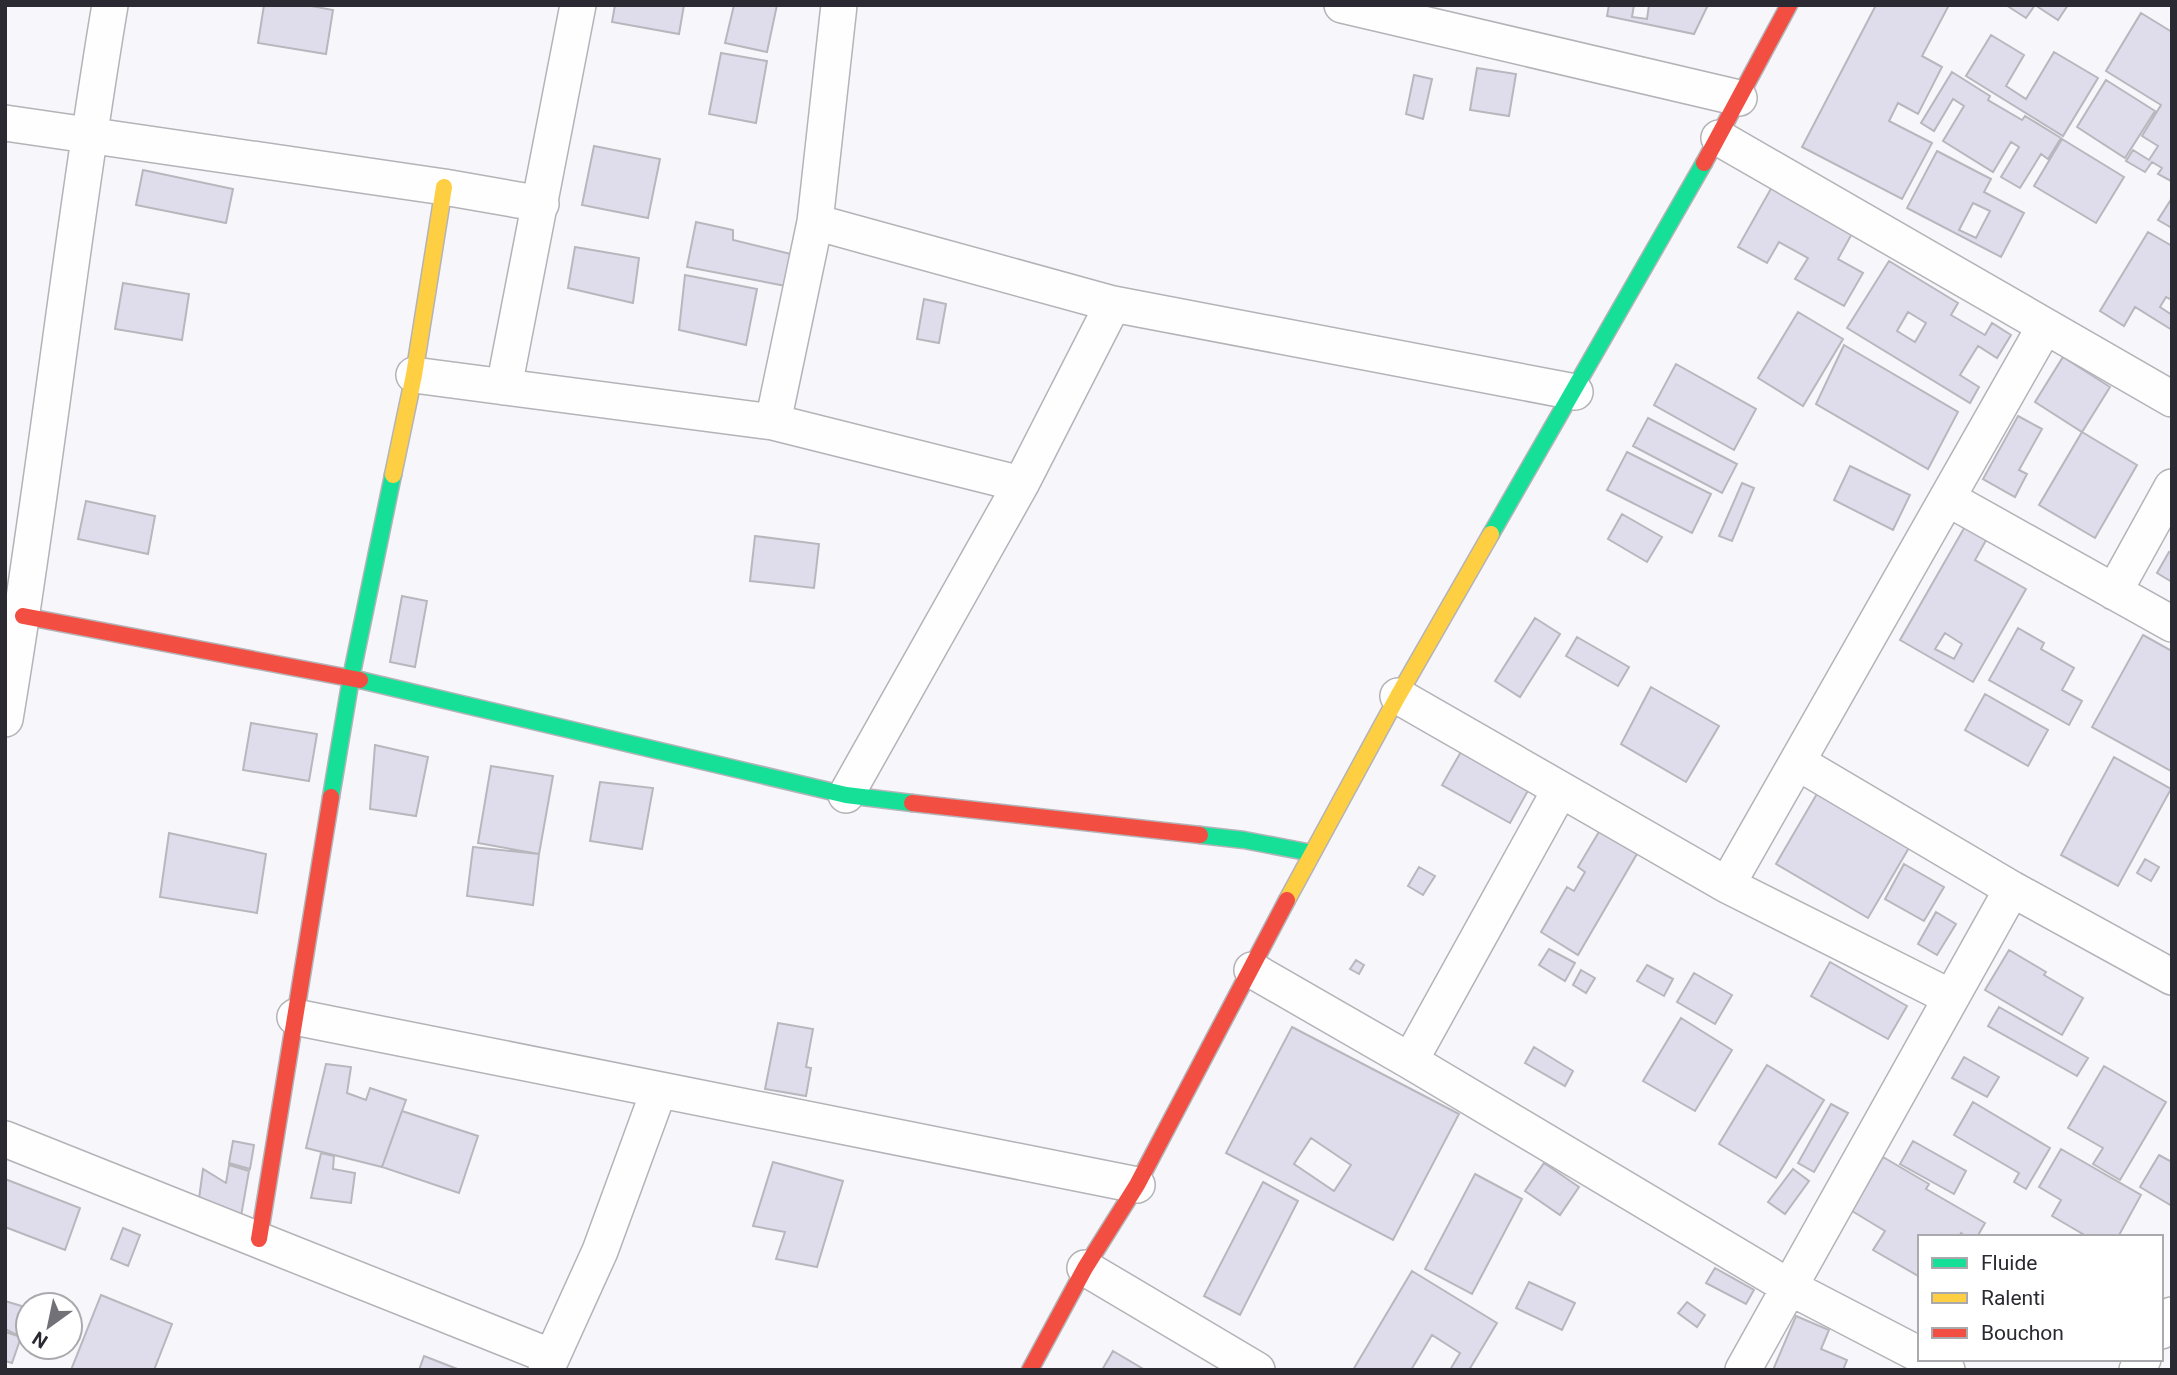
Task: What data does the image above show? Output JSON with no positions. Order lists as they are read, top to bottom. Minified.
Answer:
{"legend":["Fluide","Ralenti","Bouchon"],"north":"bottom left"}
